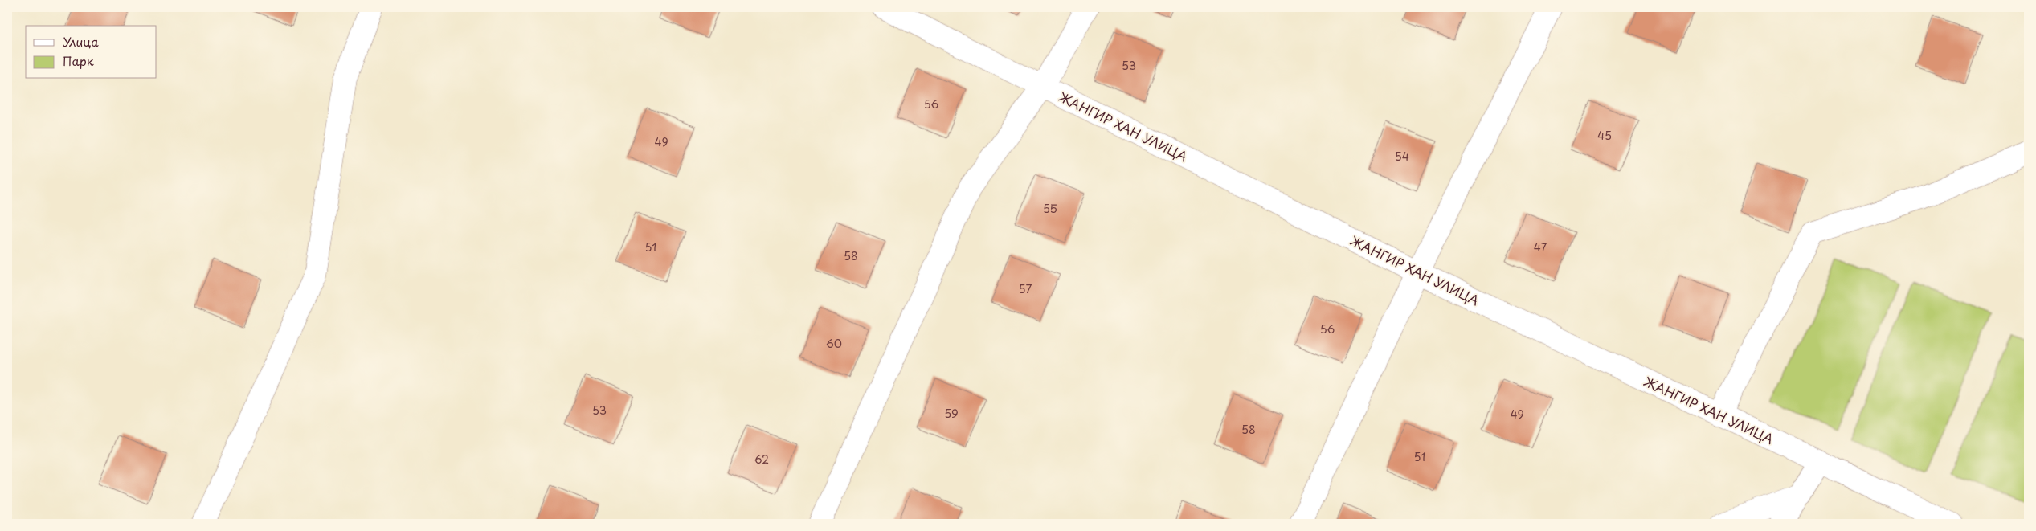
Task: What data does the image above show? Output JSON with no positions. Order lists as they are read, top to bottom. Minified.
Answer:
{"streets":{"street":["ЖАНГИР ХАН УЛИЦА"]},"house_numbers":["53","56","45","49","54","55","51","47","58","57","56","60","53","59","49","58","51","62"],"legend":["Улица","Парк"]}
